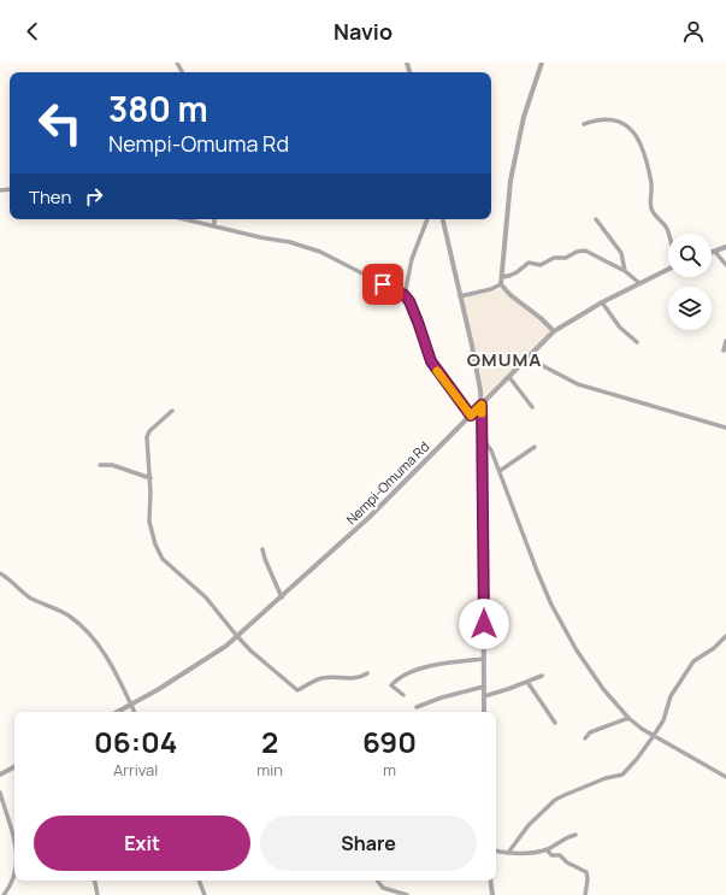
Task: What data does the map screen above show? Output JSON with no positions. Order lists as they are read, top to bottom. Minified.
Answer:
{"streets":{"street":["Nempi-Omuma Rd"]},"districts":["OMUMA"],"page":{"header":"Navio","turn":["380 m","Nempi-Omuma Rd"],"then":"Then","eta":["06:04","Arrival","2","min","690","m"],"buttons":["Exit","Share"]}}
